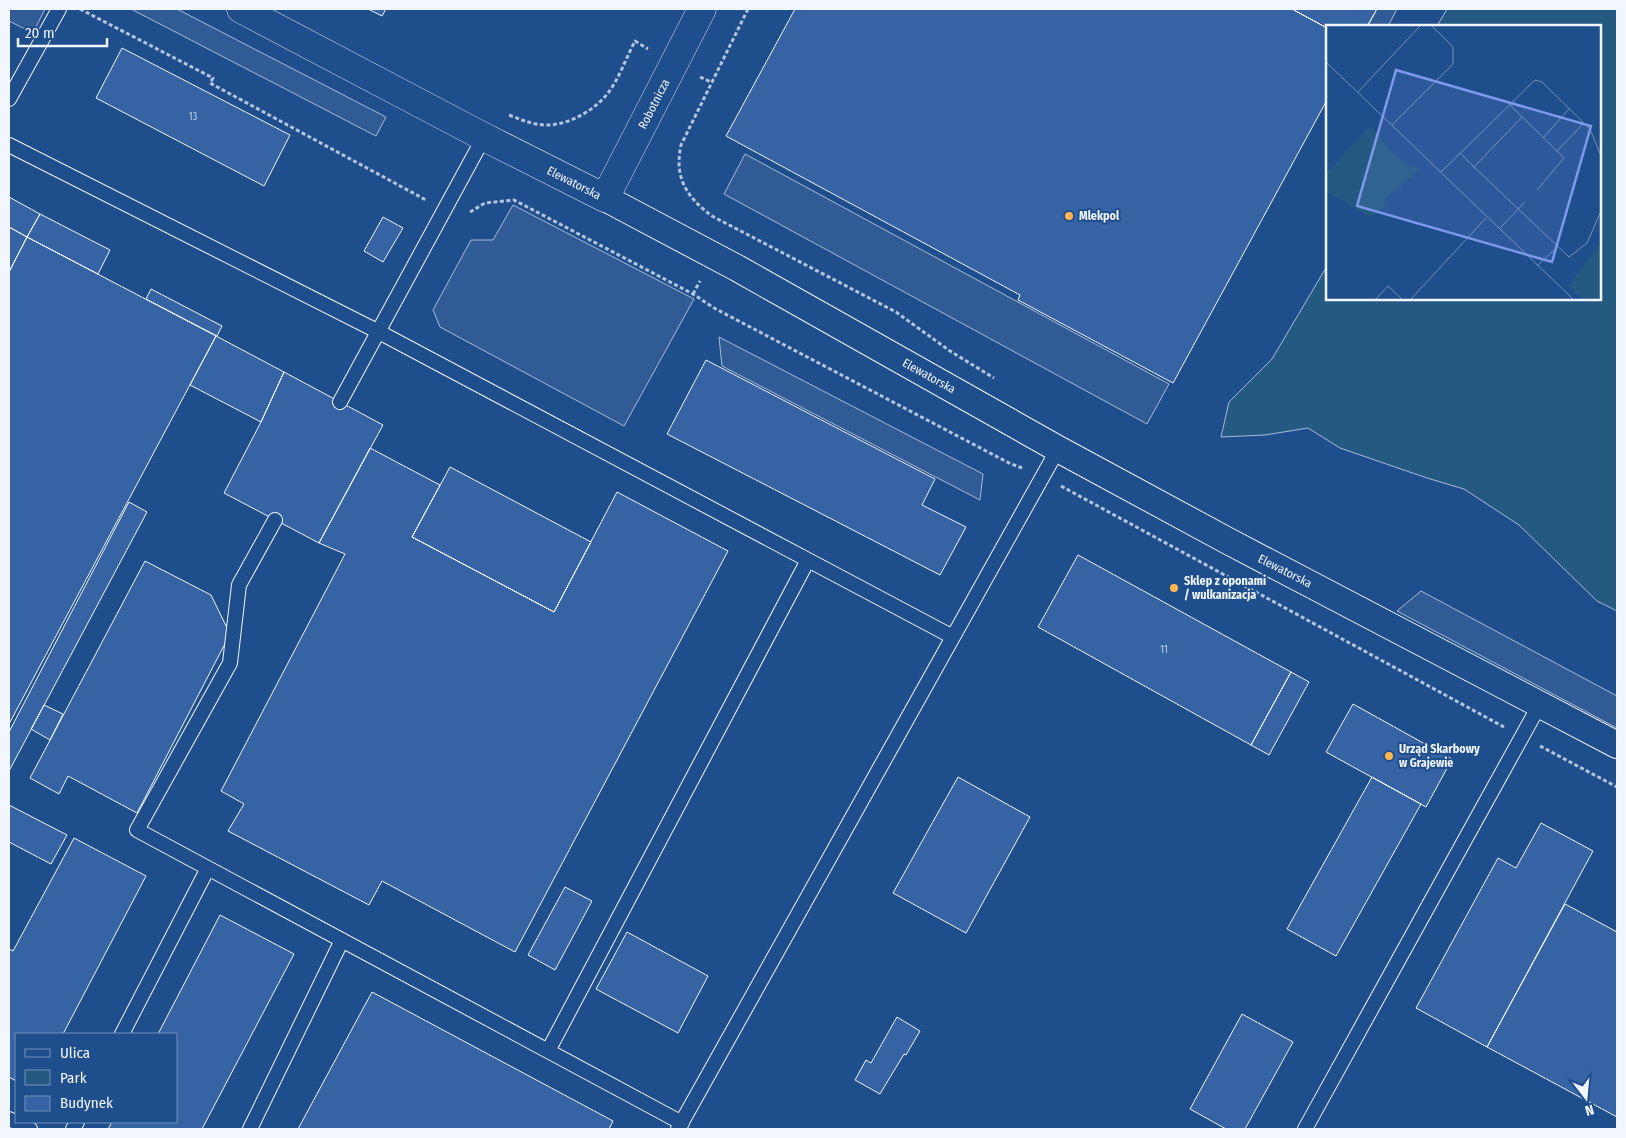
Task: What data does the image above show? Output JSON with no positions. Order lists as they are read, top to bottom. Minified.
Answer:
{"streets":{"street":["Robotnicza","Elewatorska"]},"crossings":[["Robotnicza","Elewatorska"]],"places":["Mlekpol","Sklep z oponami / wulkanizacja","Urząd Skarbowy w Grajewie"],"house_numbers":["13","11"],"legend":["Ulica","Park","Budynek"],"scale_bar":"20 m","north":"bottom"}
